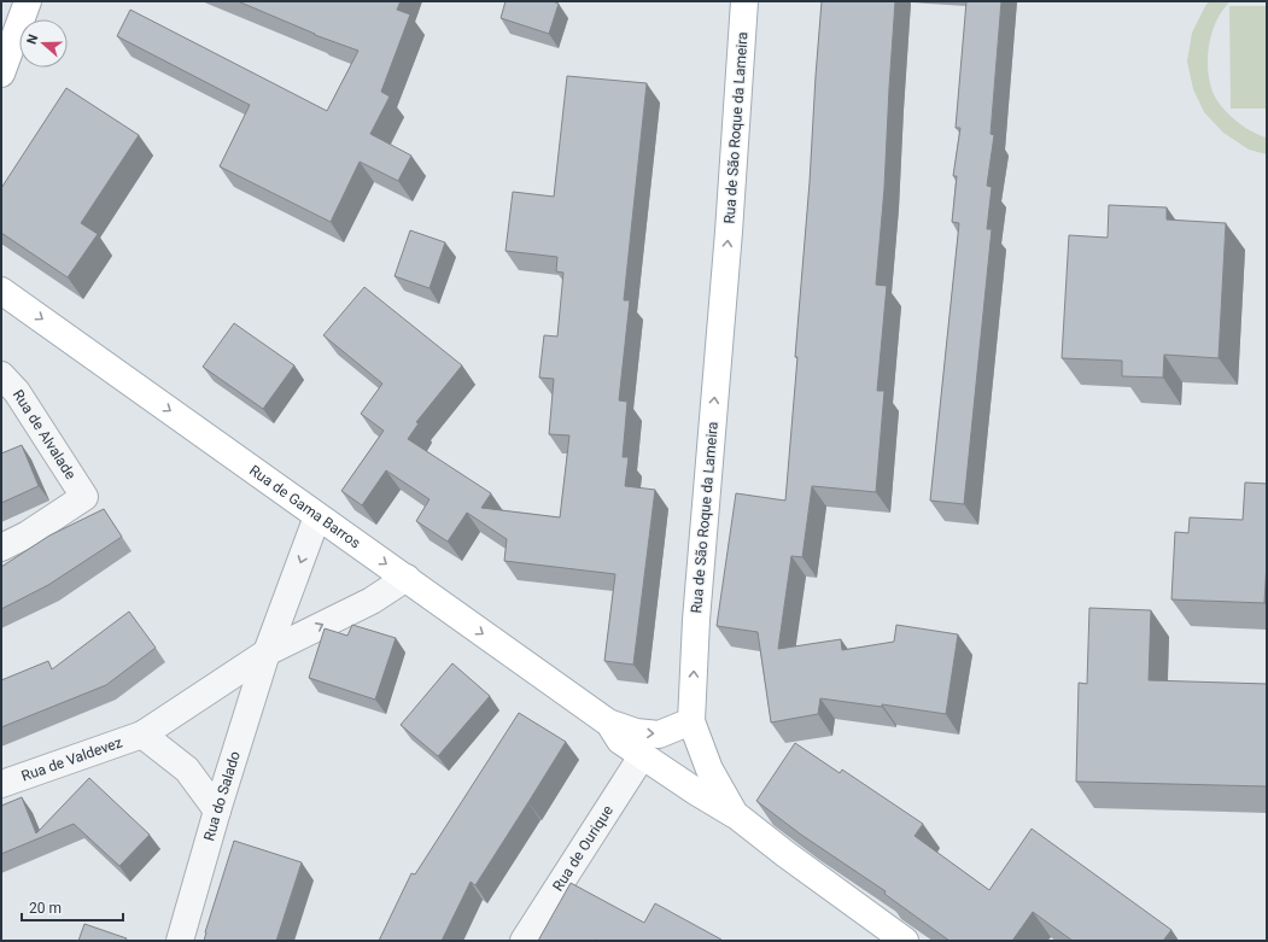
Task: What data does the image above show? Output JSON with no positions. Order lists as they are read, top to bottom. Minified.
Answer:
{"streets":{"main road":["Rua de São Roque da Lameira","Rua de Gama Barros"],"street":["Rua de Alvalade","Rua de Valdevez","Rua do Salado","Rua de Ourique"]},"crossings":[["Rua de São Roque da Lameira","Rua de Gama Barros"],["Rua de Gama Barros","Rua do Salado"],["Rua de Gama Barros","Rua de Ourique"],["Rua de Valdevez","Rua do Salado"]],"one_way":["Rua de São Roque da Lameira","Rua de Gama Barros"],"scale_bar":"20 m","north":"left"}
